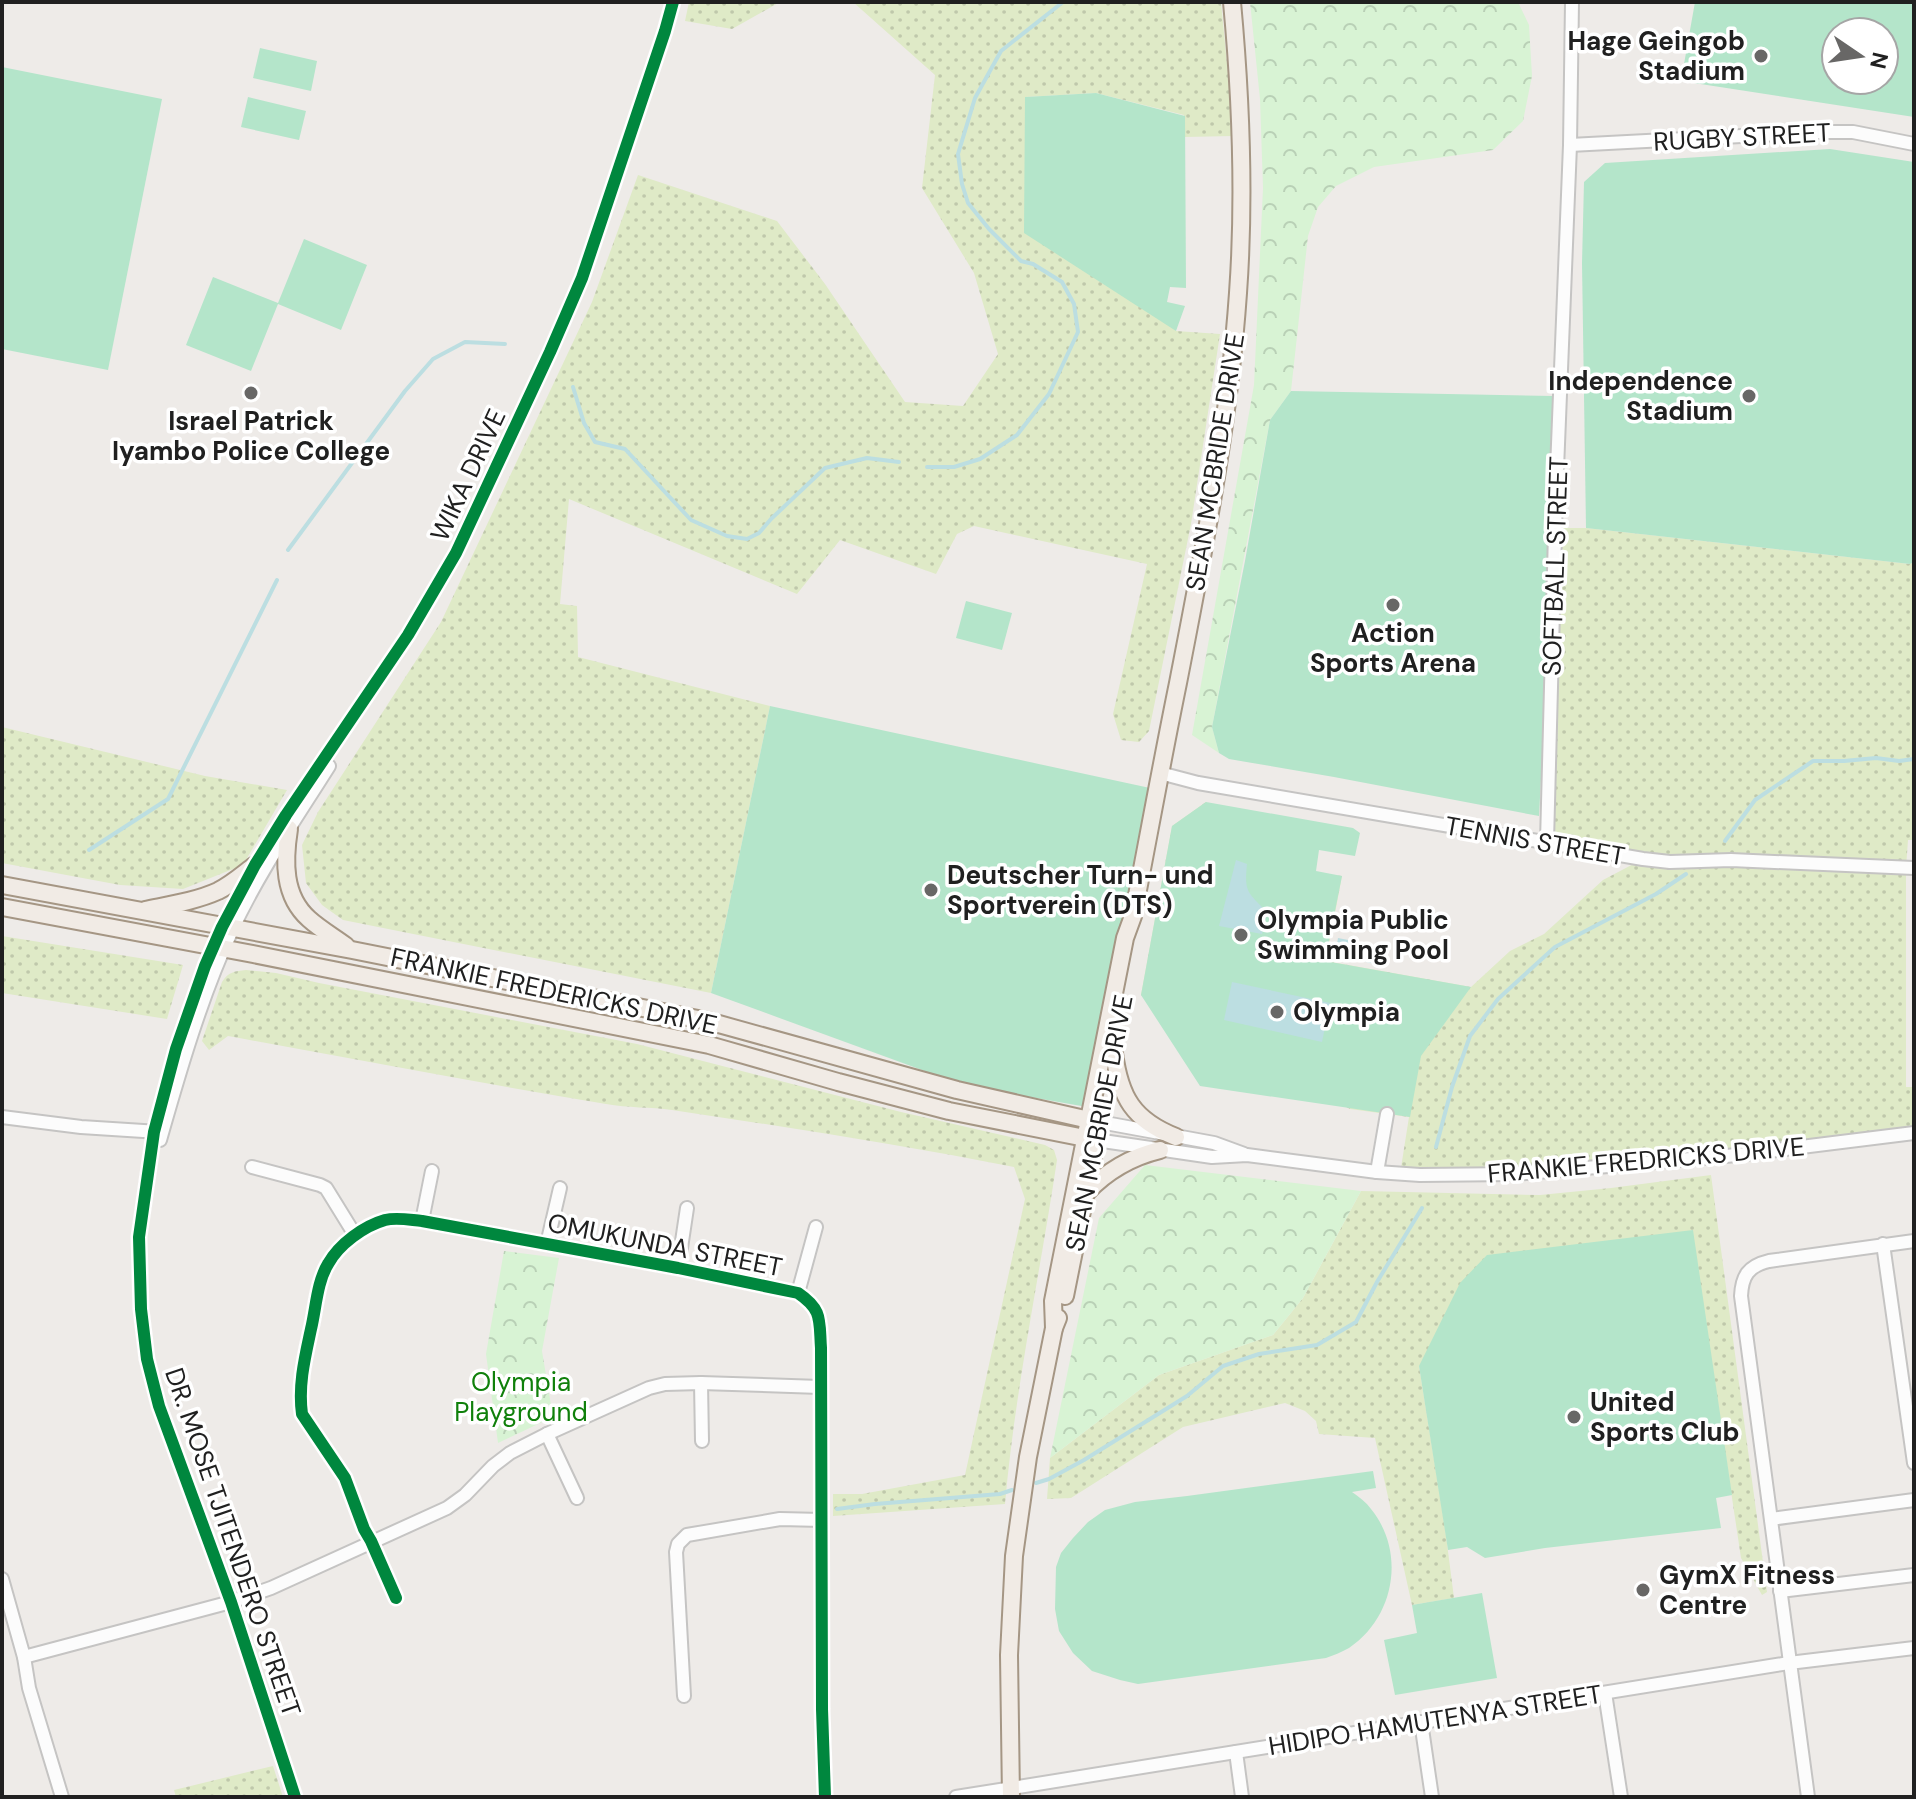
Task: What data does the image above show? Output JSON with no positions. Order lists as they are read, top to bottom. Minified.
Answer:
{"streets":{"main road":["SEAN MCBRIDE DRIVE","FRANKIE FREDERICKS DRIVE"],"street":["RUGBY STREET","WIKA DRIVE","SOFTBALL STREET","TENNIS STREET","FRANKIE FREDRICKS DRIVE","OMUKUNDA STREET","DR. MOSE TJITENDERO STREET","HIDIPO HAMUTENYA STREET"]},"crossings":[["RUGBY STREET","SOFTBALL STREET"],["SEAN MCBRIDE DRIVE","TENNIS STREET"],["SEAN MCBRIDE DRIVE","FRANKIE FREDERICKS DRIVE"],["SEAN MCBRIDE DRIVE","FRANKIE FREDRICKS DRIVE"],["SEAN MCBRIDE DRIVE","HIDIPO HAMUTENYA STREET"],["WIKA DRIVE","FRANKIE FREDERICKS DRIVE"],["WIKA DRIVE","DR. MOSE TJITENDERO STREET"],["SOFTBALL STREET","TENNIS STREET"],["FRANKIE FREDERICKS DRIVE","FRANKIE FREDRICKS DRIVE"],["FRANKIE FREDERICKS DRIVE","DR. MOSE TJITENDERO STREET"]],"parks":["Olympia Playground"],"places":["Hage Geingob Stadium","Israel Patrick Iyambo Police College","Independence Stadium","Action Sports Arena","Deutscher Turn- und Sportverein (DTS)","Olympia Public Swimming Pool","Olympia","United Sports Club","GymX Fitness Centre"],"north":"right"}
